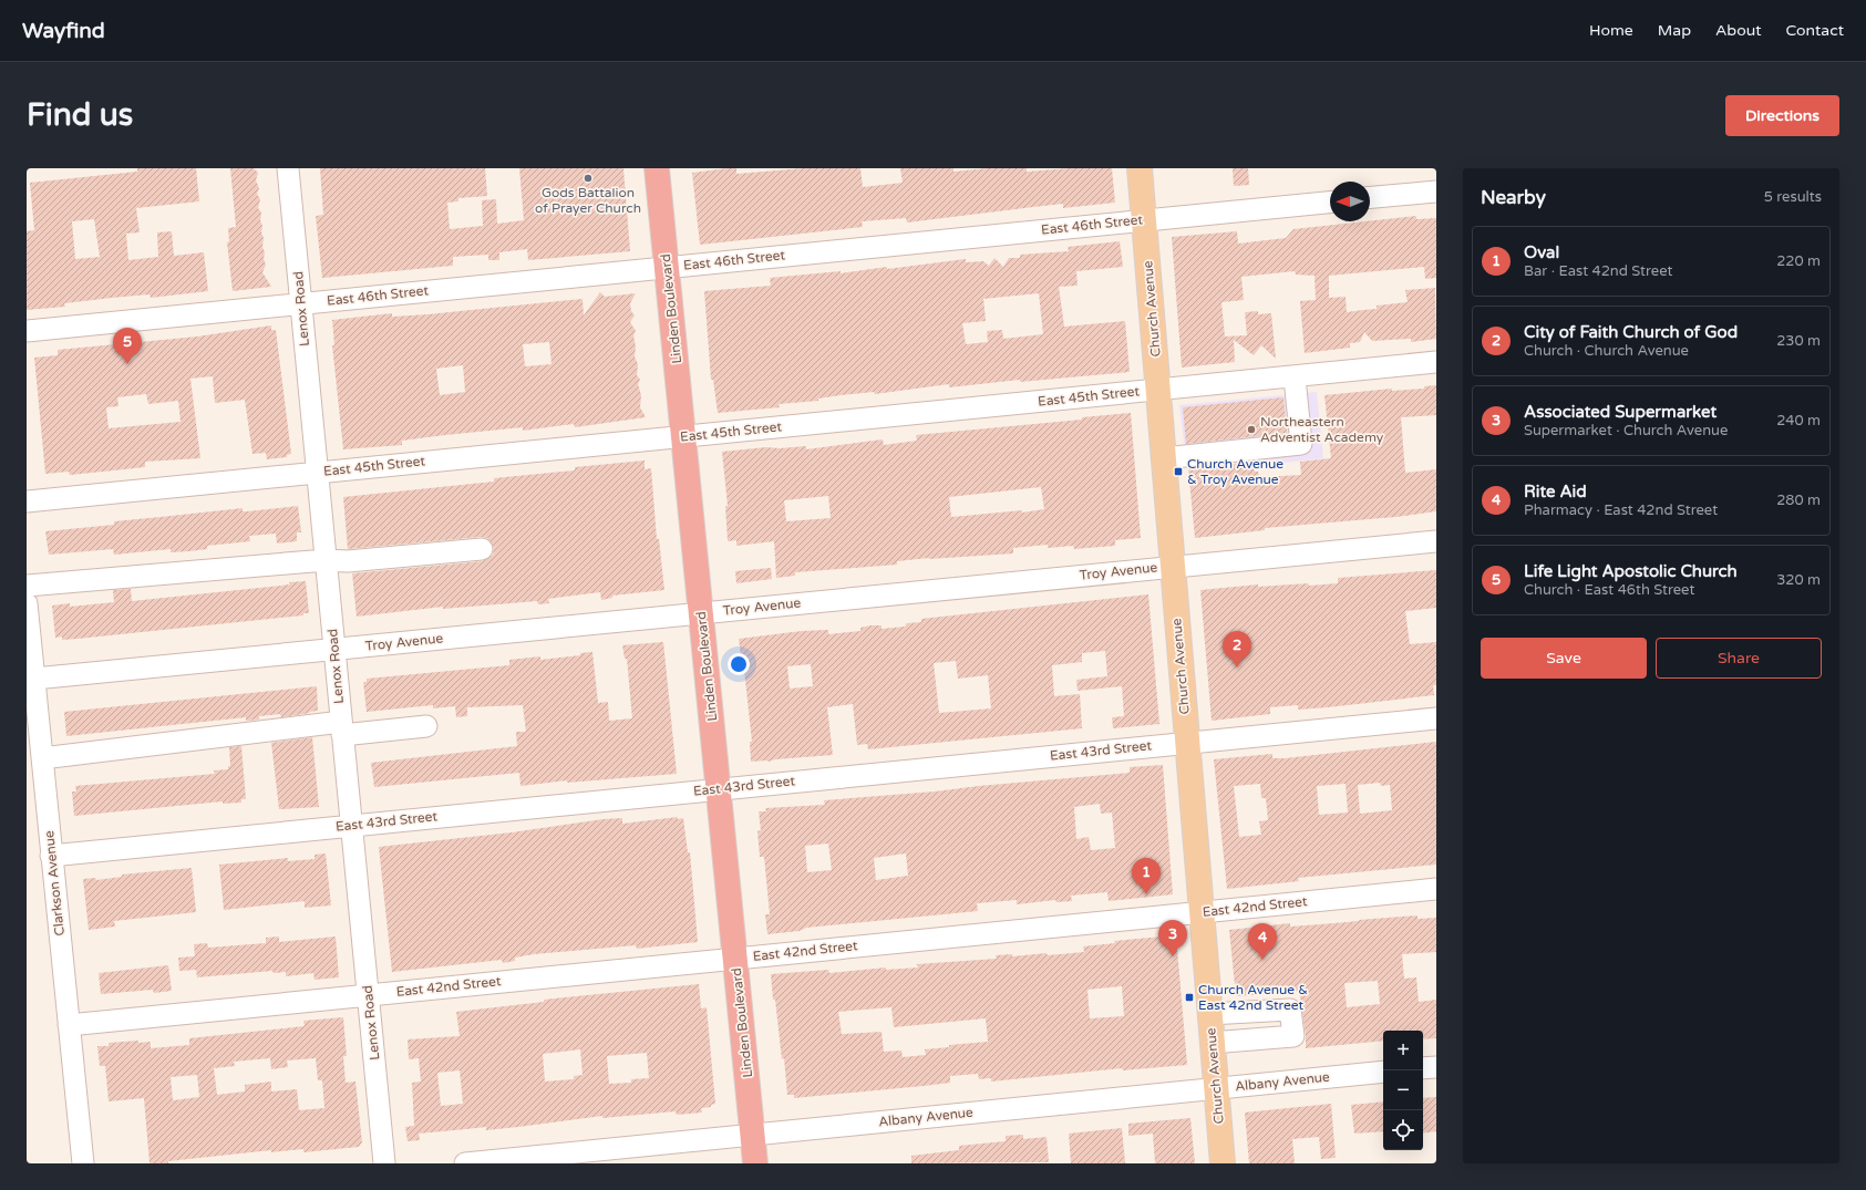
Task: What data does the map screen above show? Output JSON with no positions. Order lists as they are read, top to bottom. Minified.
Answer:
{"streets":{"highway":["Linden Boulevard"],"main road":["Church Avenue"],"street":["East 46th Street","Lenox Road","East 45th Street","Troy Avenue","East 43rd Street","Clarkson Avenue","East 42nd Street","Albany Avenue"]},"crossings":[["East 46th Street","Lenox Road"],["East 46th Street","Linden Boulevard"],["East 46th Street","Church Avenue"],["Lenox Road","East 45th Street"],["Lenox Road","Troy Avenue"],["Lenox Road","East 43rd Street"],["Lenox Road","East 42nd Street"],["Linden Boulevard","East 45th Street"],["Linden Boulevard","Troy Avenue"],["Linden Boulevard","East 43rd Street"],["Linden Boulevard","East 42nd Street"],["Linden Boulevard","Albany Avenue"],["Church Avenue","East 45th Street"],["Church Avenue","Troy Avenue"],["Church Avenue","East 43rd Street"],["Church Avenue","East 42nd Street"],["Church Avenue","Albany Avenue"],["Troy Avenue","Clarkson Avenue"],["East 43rd Street","Clarkson Avenue"],["Clarkson Avenue","East 42nd Street"]],"places":{"other":["Gods Battalion of Prayer Church","Northeastern Adventist Academy"],"transit":["Church Avenue & Troy Avenue","Church Avenue & East 42nd Street"]},"north":"left","page":{"header":"Wayfind","nav":["Home","Map","About","Contact"],"buttons":["Directions",["Save","Share"]],"title":"Find us","heading":["Nearby","5 results"],"list":[{"mark":"1","name":"Oval","note":"Bar · East 42nd Street","value":"220 m"},{"mark":"2","name":"City of Faith Church of God","note":"Church · Church Avenue","value":"230 m"},{"mark":"3","name":"Associated Supermarket","note":"Supermarket · Church Avenue","value":"240 m"},{"mark":"4","name":"Rite Aid","note":"Pharmacy · East 42nd Street","value":"280 m"},{"mark":"5","name":"Life Light Apostolic Church","note":"Church · East 46th Street","value":"320 m"}],"pins":["5","2","1","3","4"],"map_buttons":["+","−"]}}
